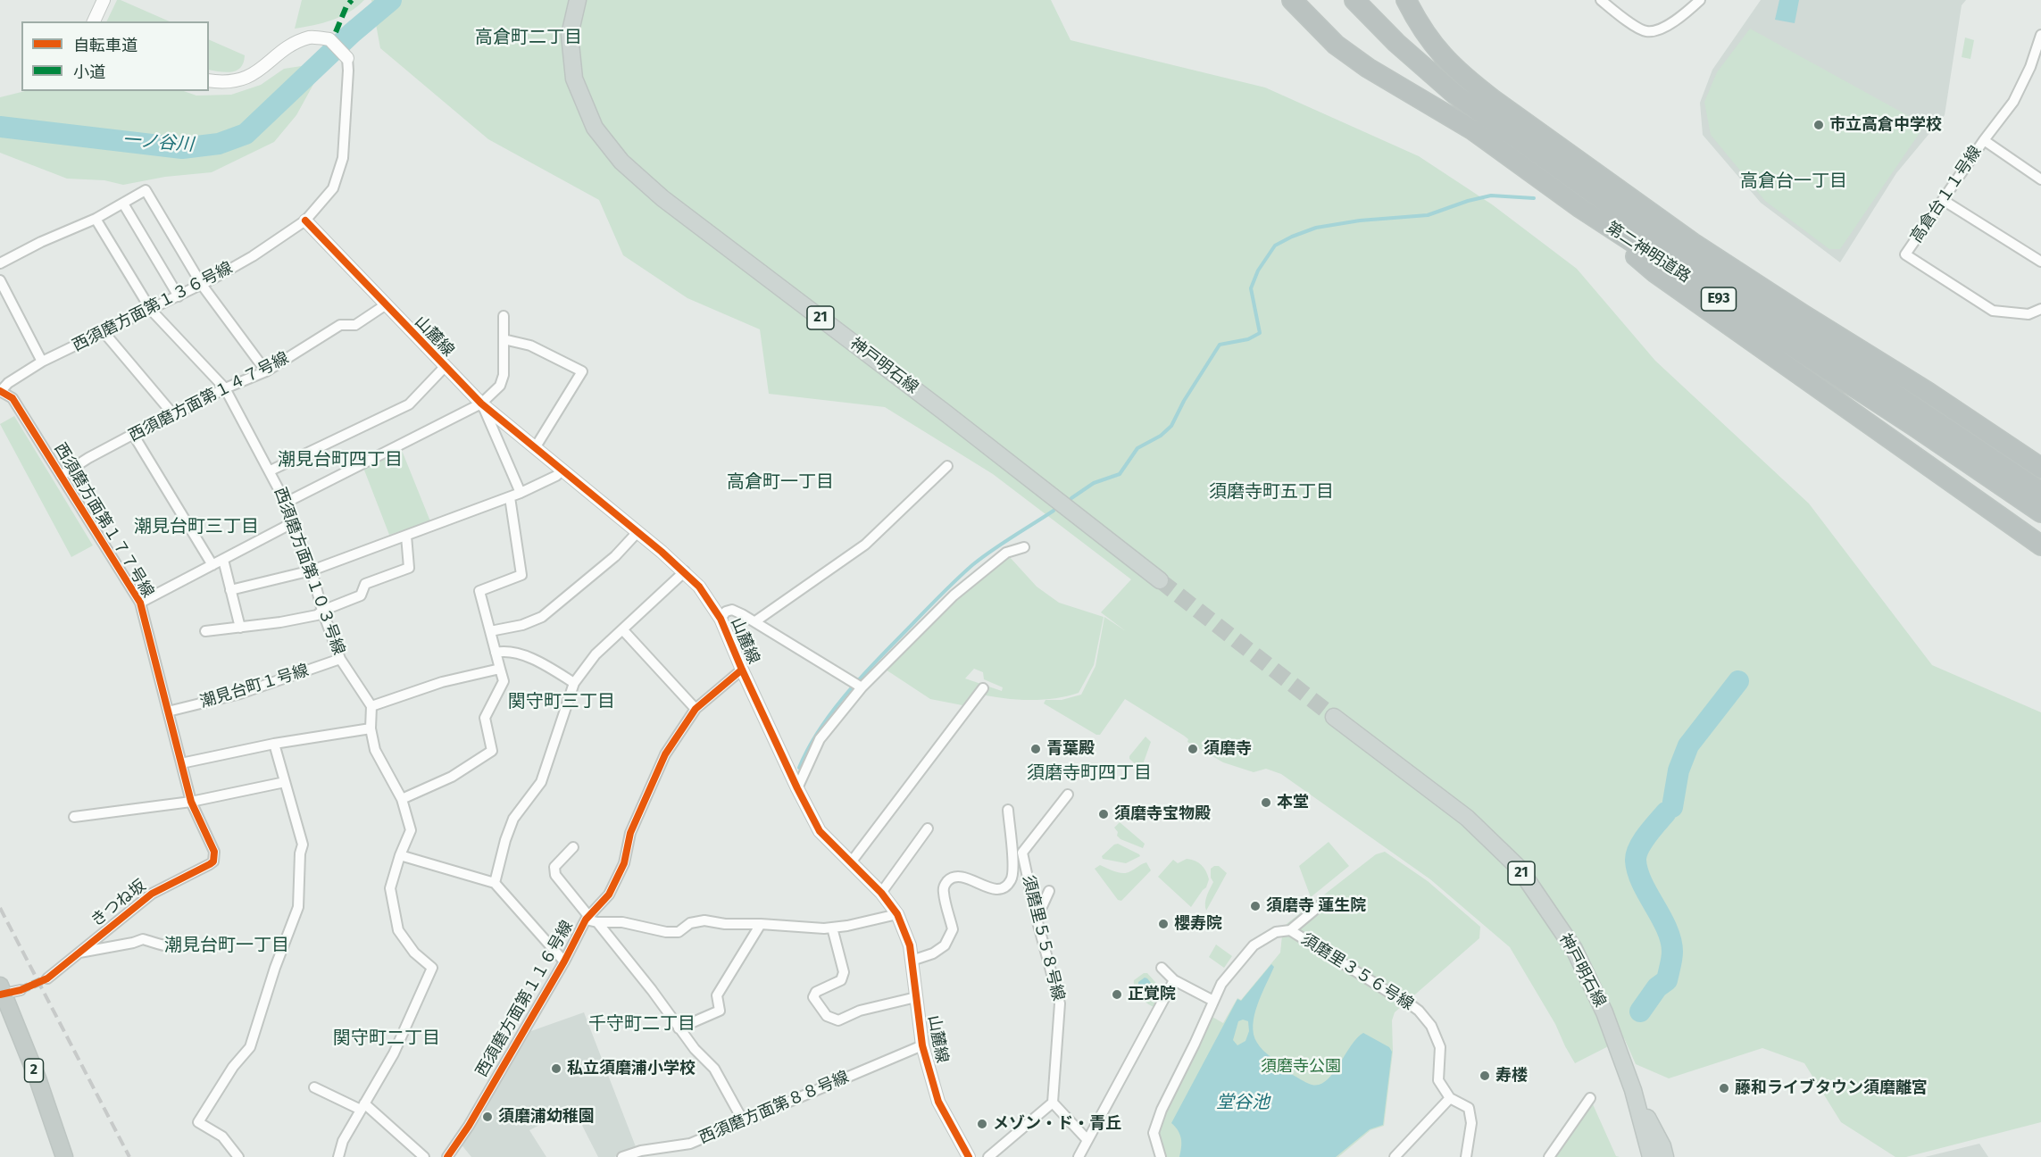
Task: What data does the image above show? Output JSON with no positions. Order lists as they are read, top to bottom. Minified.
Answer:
{"streets":{"highway":["第二神明道路","E93","2"],"main road":["21","神戸明石線"],"street":["高倉台１１号線","西須磨方面第１３６号線","山麓線","西須磨方面第１４７号線","西須磨方面第１７７号線","西須磨方面第１０３号線","潮見台町１号線","きつね坂","須磨里５５８号線","須磨里３５６号線","西須磨方面第１１６号線","西須磨方面第８８号線"]},"crossings":[["西須磨方面第１３６号線","山麓線"],["西須磨方面第１３６号線","西須磨方面第１７７号線"],["西須磨方面第１３６号線","西須磨方面第１０３号線"],["山麓線","西須磨方面第１４７号線"],["山麓線","西須磨方面第１１６号線"],["山麓線","西須磨方面第８８号線"],["西須磨方面第１４７号線","西須磨方面第１７７号線"],["西須磨方面第１４７号線","西須磨方面第１０３号線"],["西須磨方面第１７７号線","潮見台町１号線"],["西須磨方面第１７７号線","きつね坂"],["西須磨方面第１０３号線","潮見台町１号線"]],"districts":["高倉町二丁目","高倉台一丁目","潮見台町四丁目","高倉町一丁目","須磨寺町五丁目","潮見台町三丁目","関守町三丁目","須磨寺町四丁目","潮見台町一丁目","千守町二丁目","関守町二丁目"],"water":["一ノ谷川","堂谷池"],"parks":["須磨寺公園"],"places":["市立高倉中学校","青葉殿","須磨寺","本堂","須磨寺宝物殿","須磨寺 蓮生院","櫻寿院","正覚院","私立須磨浦小学校","寿楼","藤和ライブタウン須磨離宮","須磨浦幼稚園","メゾン・ド・青丘"],"legend":["自転車道","小道"]}
